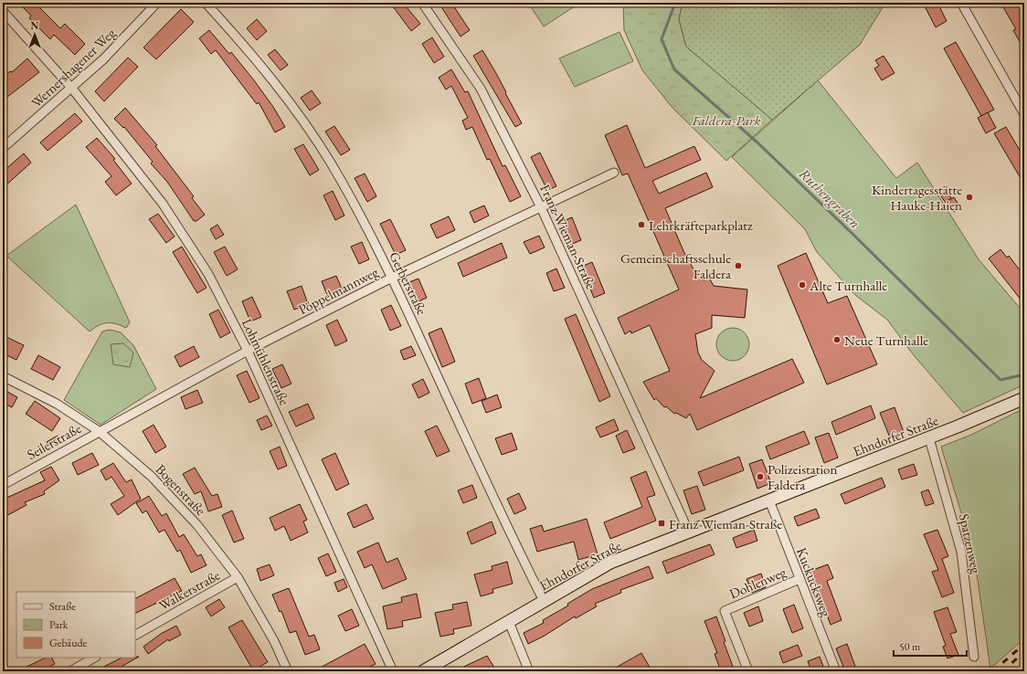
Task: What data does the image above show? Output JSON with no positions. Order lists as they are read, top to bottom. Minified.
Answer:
{"streets":{"street":["Wernershagener Weg","Franz-Wieman-Straße","Gerberstraße","Pöppelmannweg","Lohmühlenstraße","Ehndorfer Straße","Seilerstraße","Bogenstraße","Spatzenweg","Kuckucksweg","Dohlenweg","Walkerstraße"]},"crossings":[["Wernershagener Weg","Lohmühlenstraße"],["Franz-Wieman-Straße","Pöppelmannweg"],["Franz-Wieman-Straße","Ehndorfer Straße"],["Gerberstraße","Pöppelmannweg"],["Gerberstraße","Ehndorfer Straße"],["Pöppelmannweg","Lohmühlenstraße"],["Pöppelmannweg","Seilerstraße"],["Pöppelmannweg","Bogenstraße"],["Ehndorfer Straße","Spatzenweg"],["Ehndorfer Straße","Kuckucksweg"],["Seilerstraße","Bogenstraße"],["Bogenstraße","Walkerstraße"],["Kuckucksweg","Dohlenweg"]],"water":["Ruthengraben"],"parks":["Faldera-Park"],"places":{"other":["Kindertagesstätte Hauke-Haien","Lehrkräfteparkplatz","Gemeinschaftsschule Faldera","Alte Turnhalle","Neue Turnhalle","Polizeistation Faldera"],"transit":["Franz-Wieman-Straße"]},"legend":["Straße","Park","Gebäude"],"scale_bar":"50 m","north":"top"}
